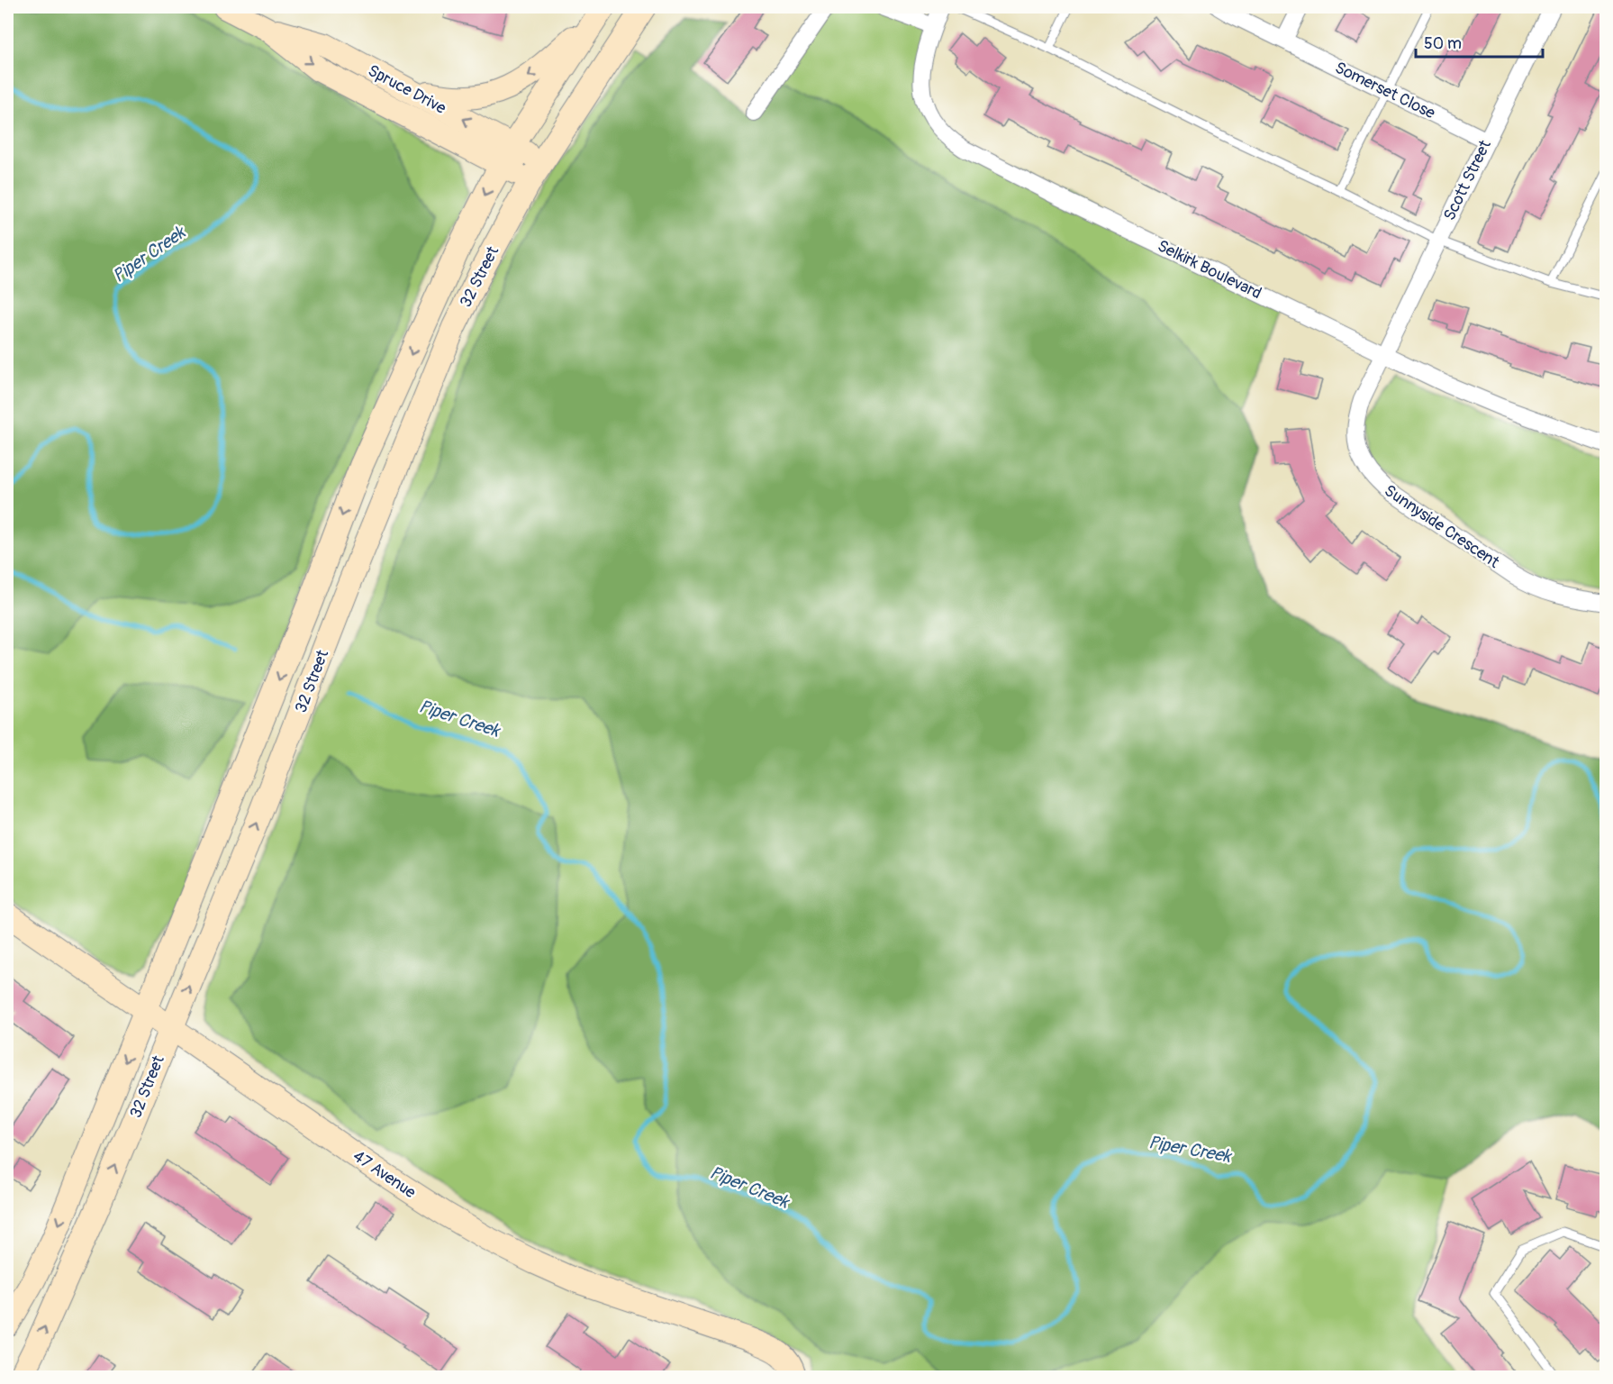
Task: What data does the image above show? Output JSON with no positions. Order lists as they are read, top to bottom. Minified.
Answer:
{"streets":{"main road":["Spruce Drive","32 Street","47 Avenue"],"street":["Somerset Close","Scott Street","Selkirk Boulevard","Sunnyside Crescent"]},"crossings":[["Spruce Drive","32 Street"],["Somerset Close","Scott Street"],["Scott Street","Selkirk Boulevard"],["Scott Street","Sunnyside Crescent"],["Selkirk Boulevard","Sunnyside Crescent"],["32 Street","47 Avenue"]],"water":["Piper Creek"],"scale_bar":"50 m"}
